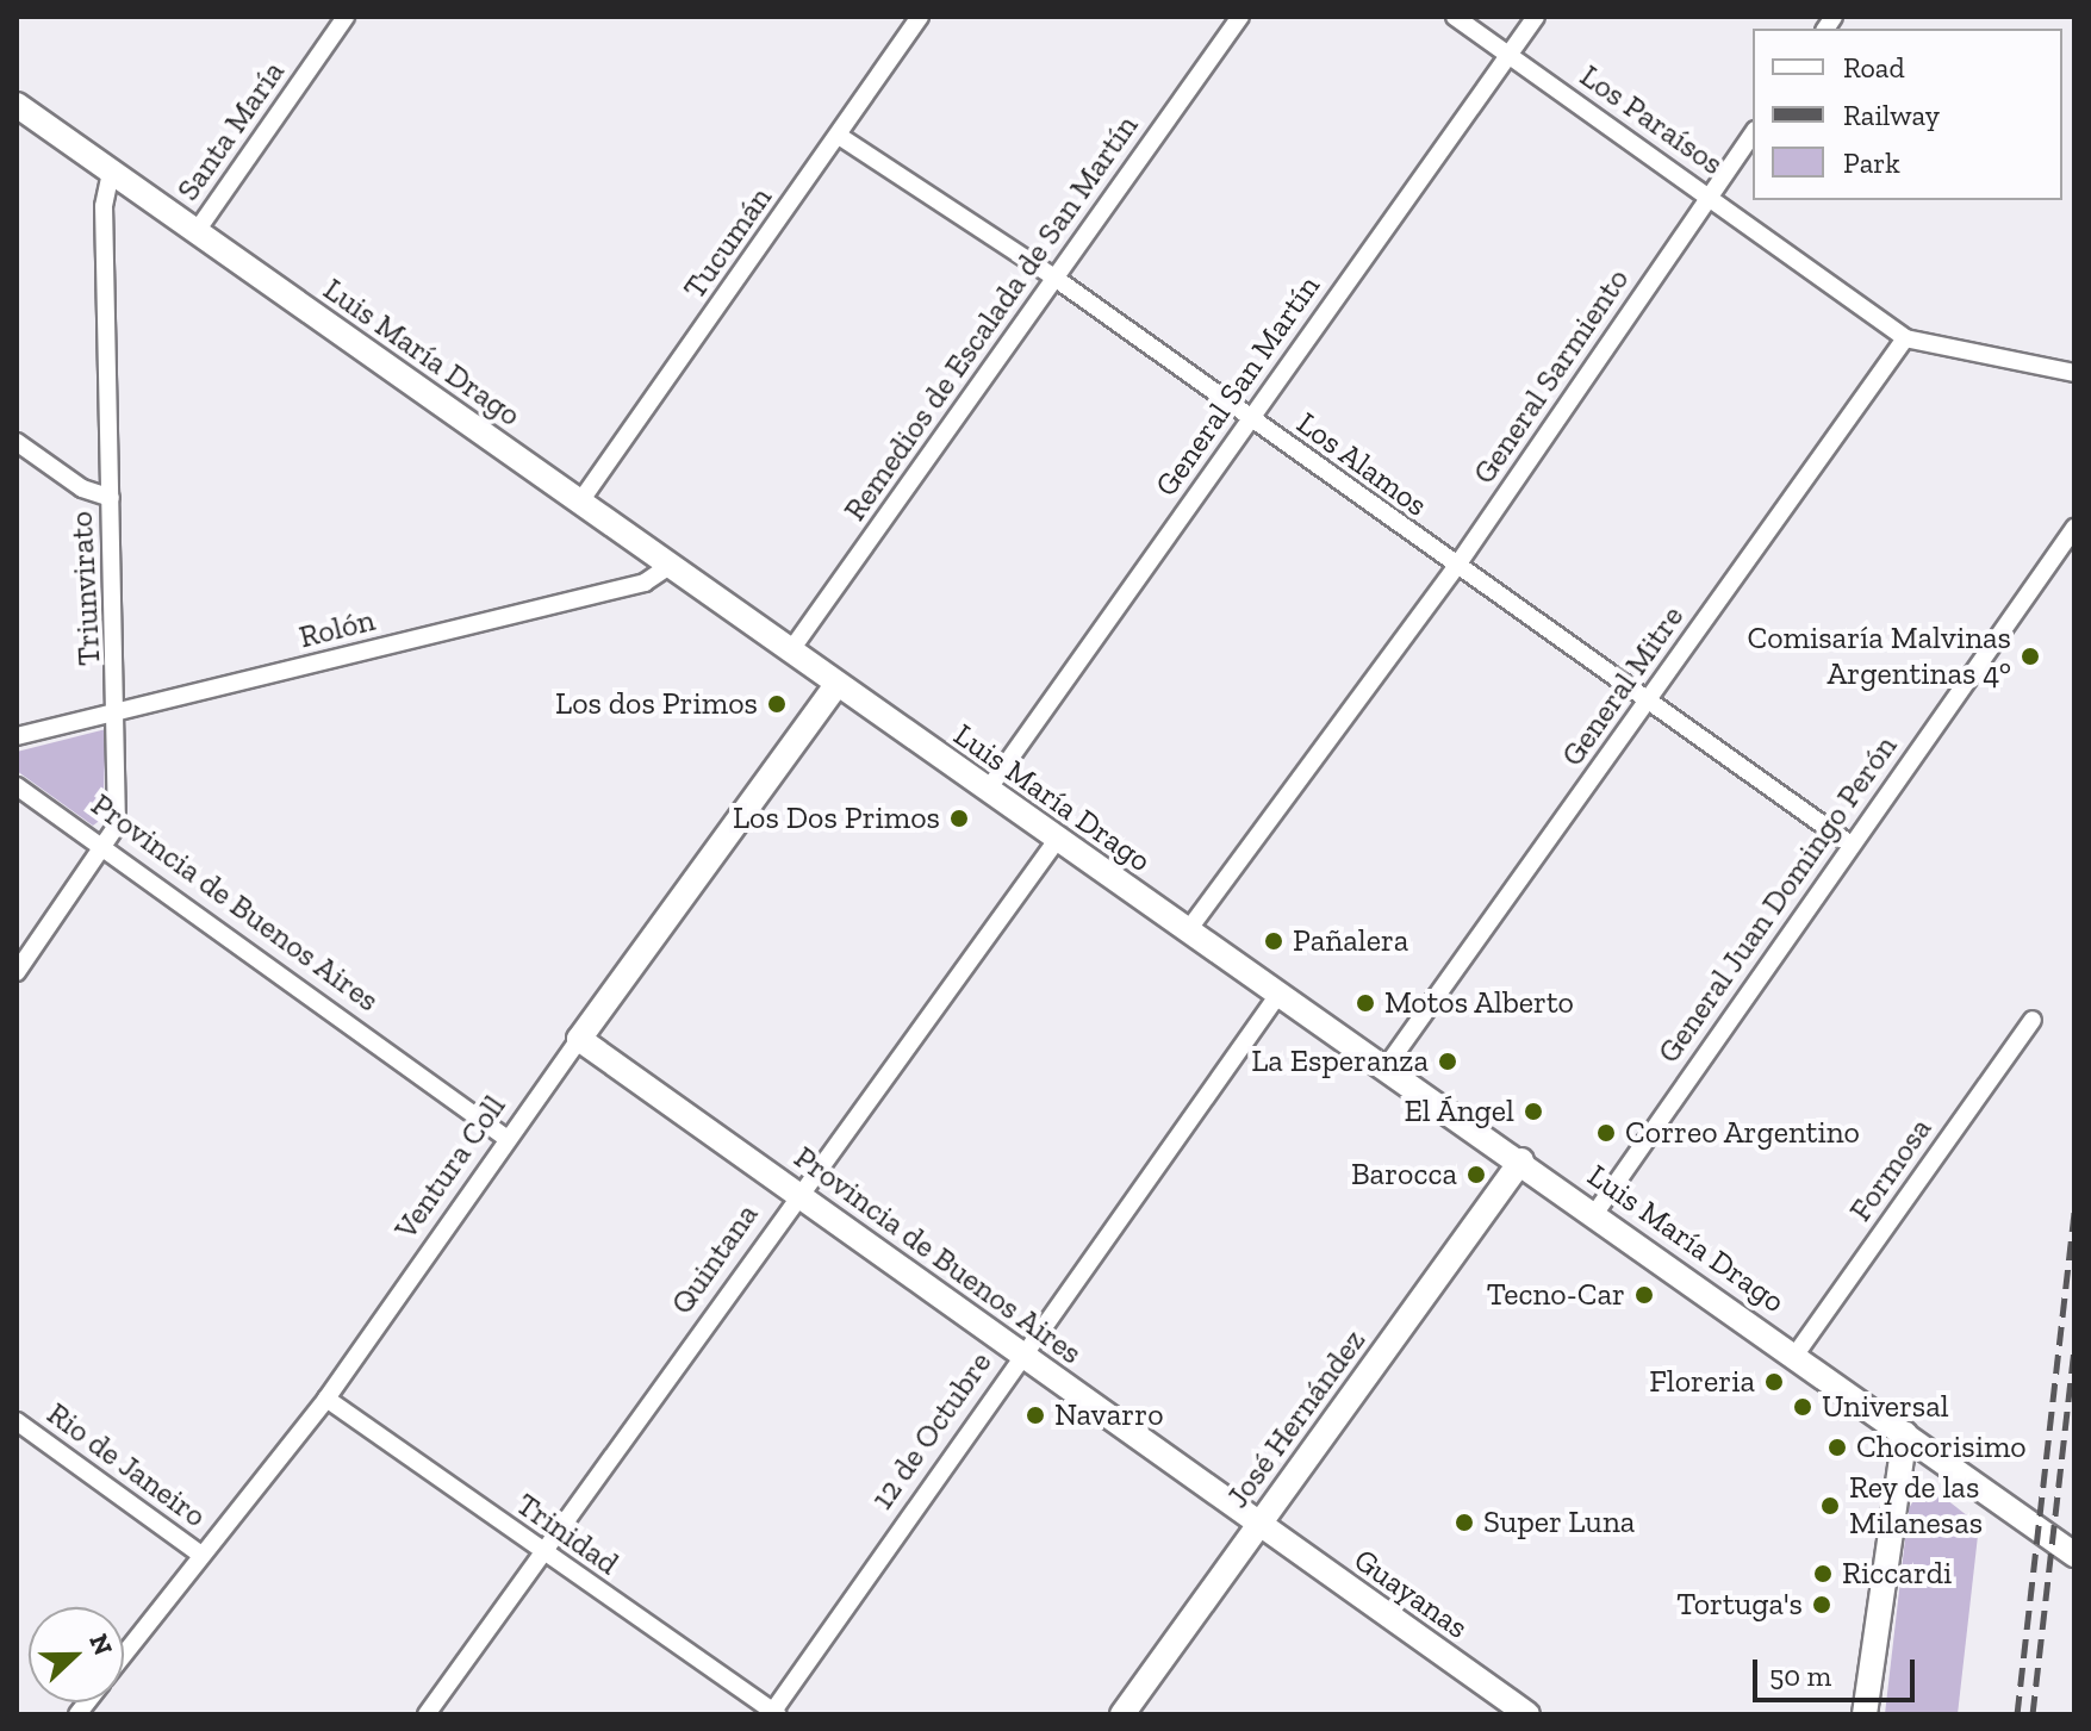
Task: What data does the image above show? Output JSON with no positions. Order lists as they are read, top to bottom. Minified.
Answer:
{"streets":{"street":["Los Paraísos","Santa María","Tucumán","Remedios de Escalada de San Martín","Luis María Drago","General Sarmiento","General San Martín","Los Alamos","Triunvirato","Rolón","General Mitre","General Juan Domingo Perón","Provincia de Buenos Aires","Ventura Coll","Formosa","Quintana","José Hernández","12 de Octubre","Rio de Janeiro","Trinidad","Guayanas"]},"crossings":[["Los Paraísos","General Sarmiento"],["Los Paraísos","General San Martín"],["Los Paraísos","General Mitre"],["Santa María","Luis María Drago"],["Tucumán","Luis María Drago"],["Tucumán","Los Alamos"],["Remedios de Escalada de San Martín","Luis María Drago"],["Remedios de Escalada de San Martín","Los Alamos"],["Luis María Drago","General Sarmiento"],["Luis María Drago","General San Martín"],["Luis María Drago","Triunvirato"],["Luis María Drago","Rolón"],["Luis María Drago","General Mitre"],["Luis María Drago","General Juan Domingo Perón"],["Luis María Drago","Ventura Coll"],["Luis María Drago","Formosa"],["Luis María Drago","Quintana"],["Luis María Drago","José Hernández"],["Luis María Drago","12 de Octubre"],["General Sarmiento","Los Alamos"],["General San Martín","Los Alamos"],["Los Alamos","General Mitre"],["Los Alamos","General Juan Domingo Perón"],["Triunvirato","Rolón"],["Triunvirato","Provincia de Buenos Aires"],["Provincia de Buenos Aires","Ventura Coll"],["Provincia de Buenos Aires","Quintana"],["Provincia de Buenos Aires","José Hernández"],["Provincia de Buenos Aires","12 de Octubre"],["Provincia de Buenos Aires","Guayanas"],["Ventura Coll","Rio de Janeiro"],["Ventura Coll","Trinidad"],["Quintana","Trinidad"],["José Hernández","Guayanas"],["12 de Octubre","Trinidad"]],"places":["Comisaría Malvinas Argentinas 4°","Los dos Primos","Los Dos Primos","Pañalera","Motos Alberto","La Esperanza","El Ángel","Correo Argentino","Barocca","Tecno-Car","Floreria","Universal","Navarro","Chocorisimo","Rey de las Milanesas","Super Luna","Riccardi","Tortuga's"],"legend":["Road","Railway","Park"],"scale_bar":"50 m","north":"right"}
